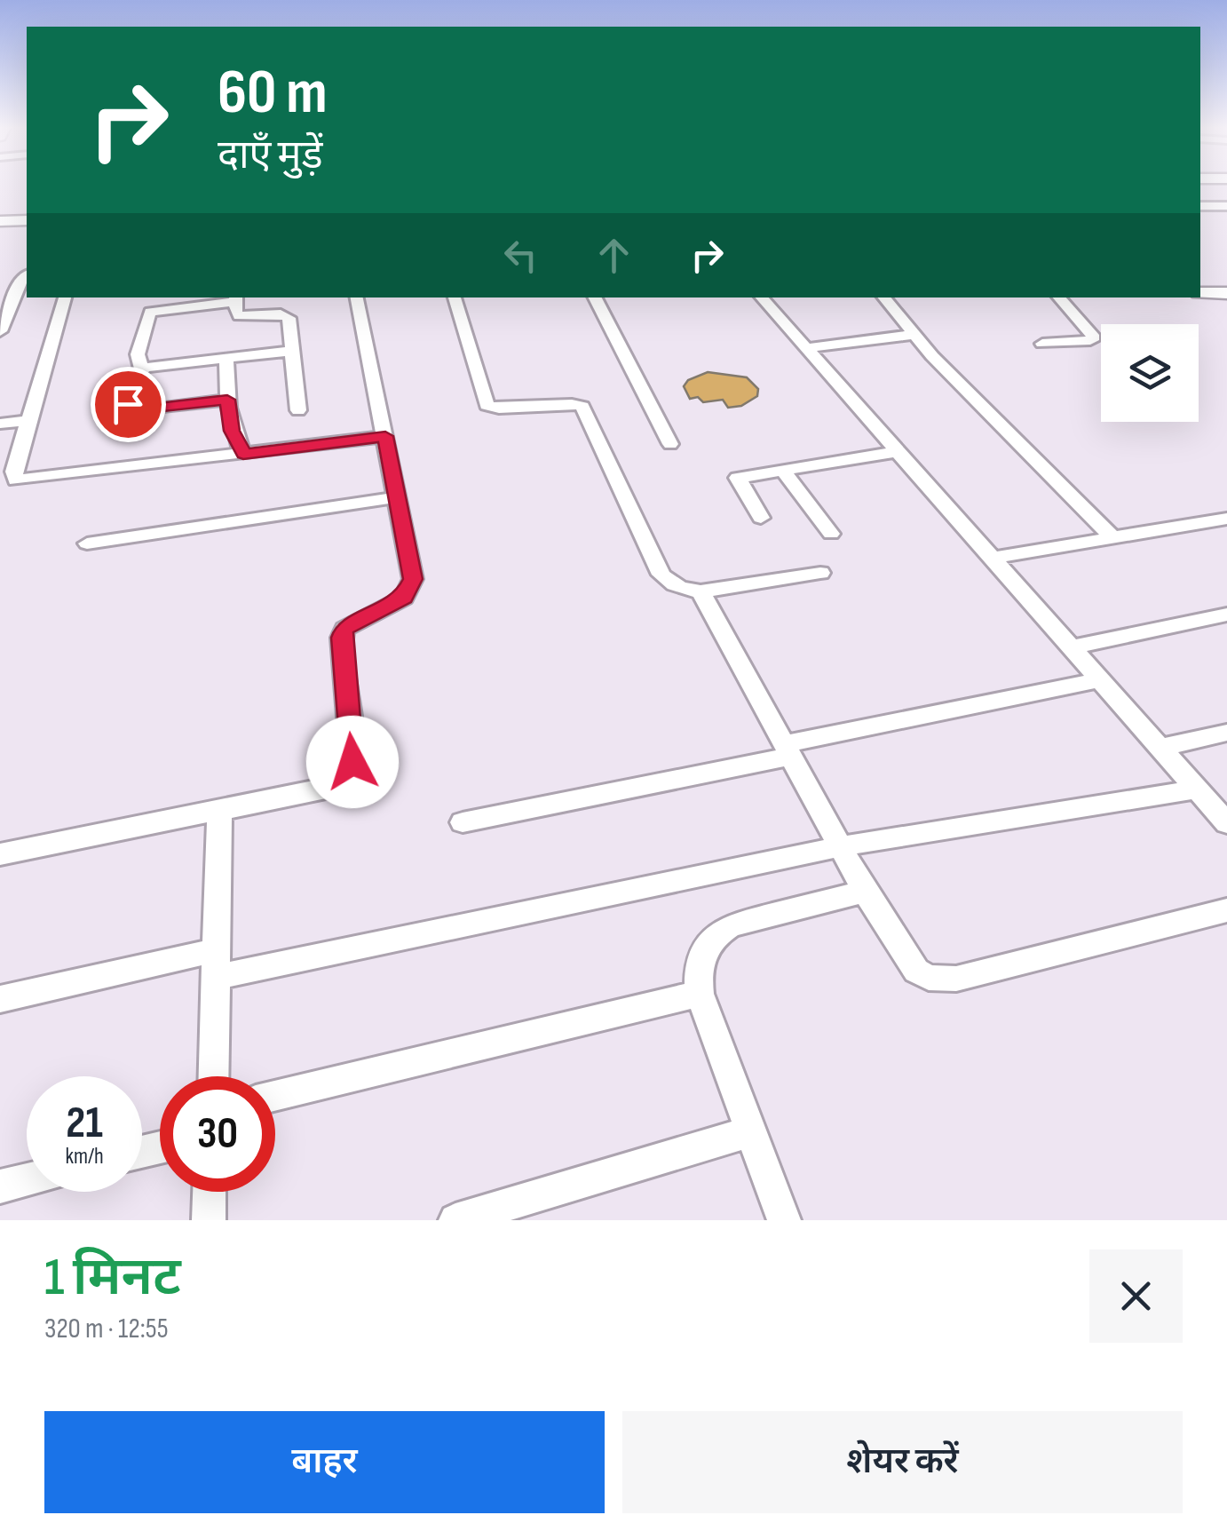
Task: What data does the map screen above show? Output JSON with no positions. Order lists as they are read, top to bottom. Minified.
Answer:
{"page":{"turn":["60 m","दाएँ मुड़ें"],"speed":"21 km/h","limit":"30","heading":["1 मिनट","320 m · 12:55"],"buttons":["बाहर","शेयर करें"]}}
